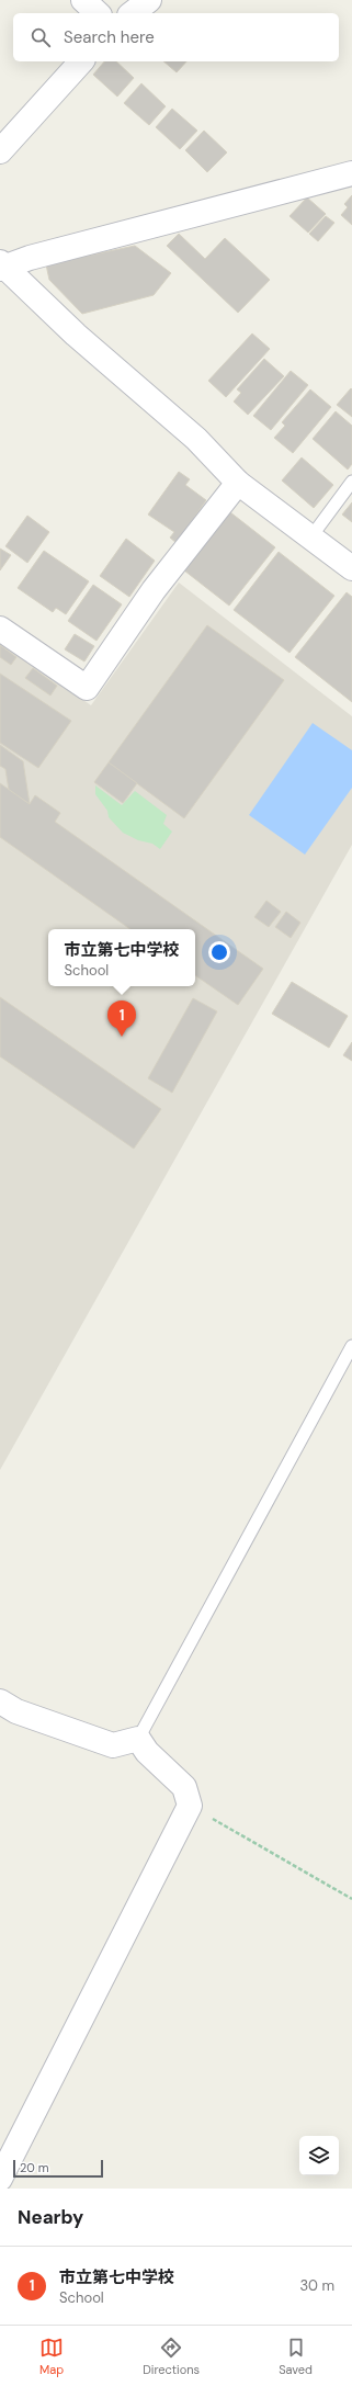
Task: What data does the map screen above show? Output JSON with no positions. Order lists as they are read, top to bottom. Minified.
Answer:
{"scale_bar":"20 m","page":{"search":"Search here","popup":["市立第七中学校","School"],"pins":"1","scale":"20 m","heading":"Nearby","list":[{"mark":"1","name":"市立第七中学校","note":"School","value":"30 m"}],"nav":["Map","Directions","Saved"]}}
